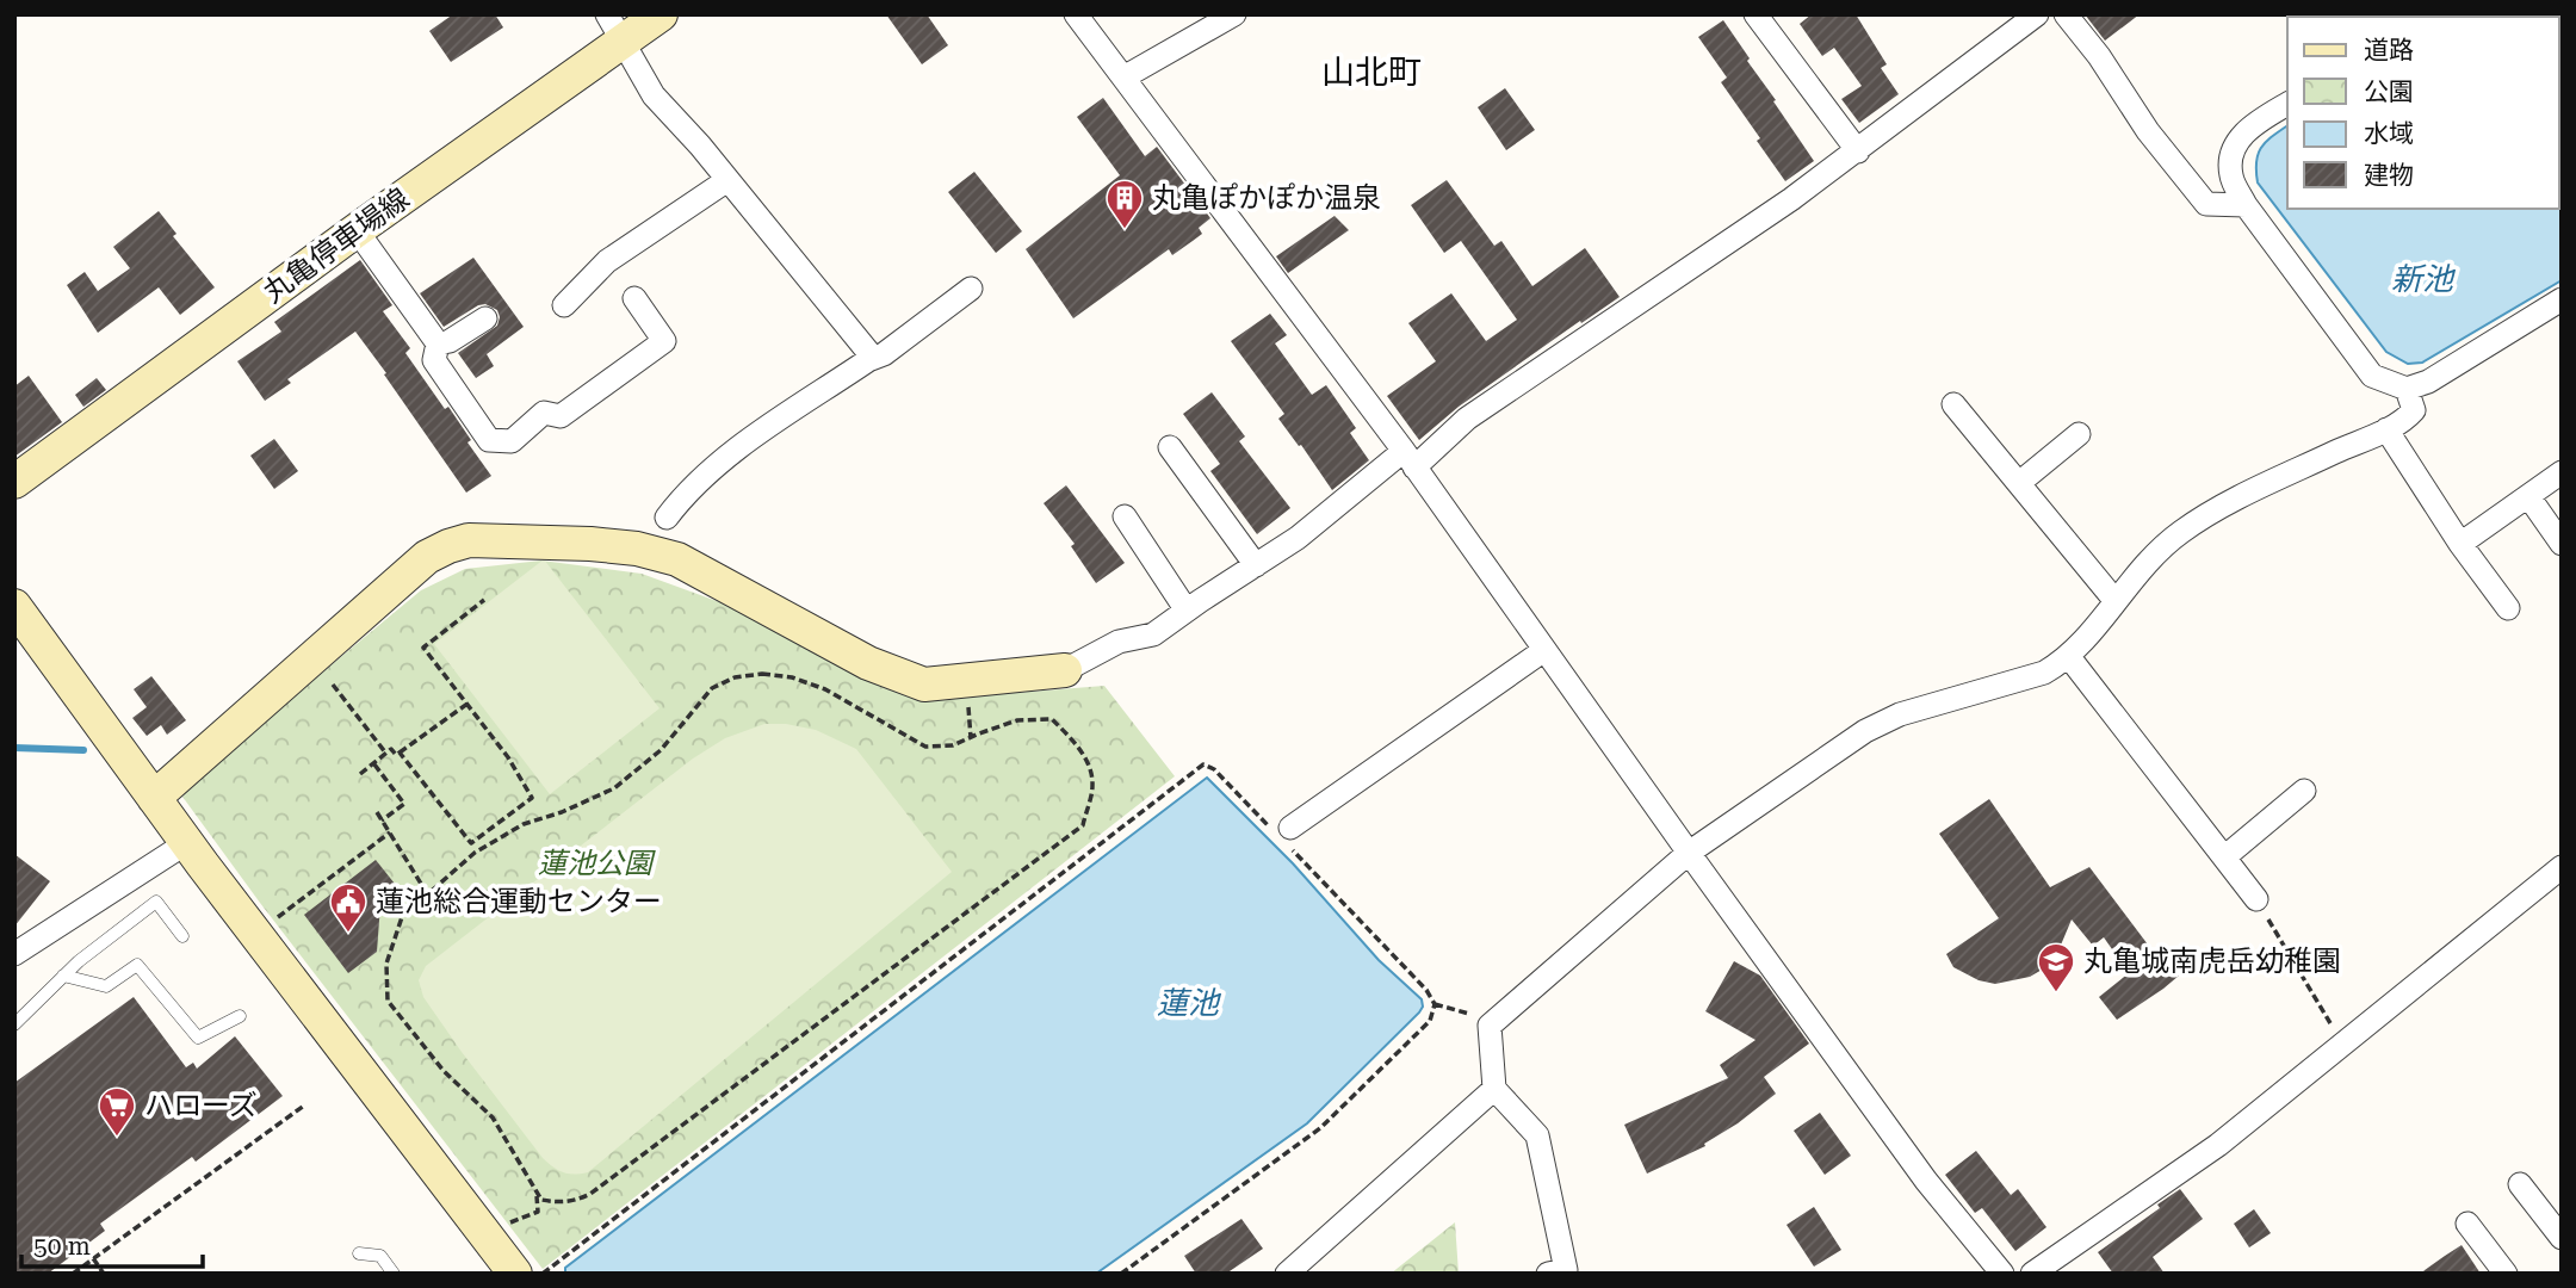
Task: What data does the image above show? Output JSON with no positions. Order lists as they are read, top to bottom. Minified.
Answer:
{"streets":{"street":["丸亀停車場線"]},"districts":["山北町"],"water":["新池","蓮池"],"parks":["蓮池公園"],"places":{"building":["丸亀ぽかぽか温泉"],"public building":["蓮池総合運動センター"],"school or university":["丸亀城南虎岳幼稚園"],"supermarket":["ハローズ"]},"legend":["道路","公園","水域","建物"],"scale_bar":"50 m"}
